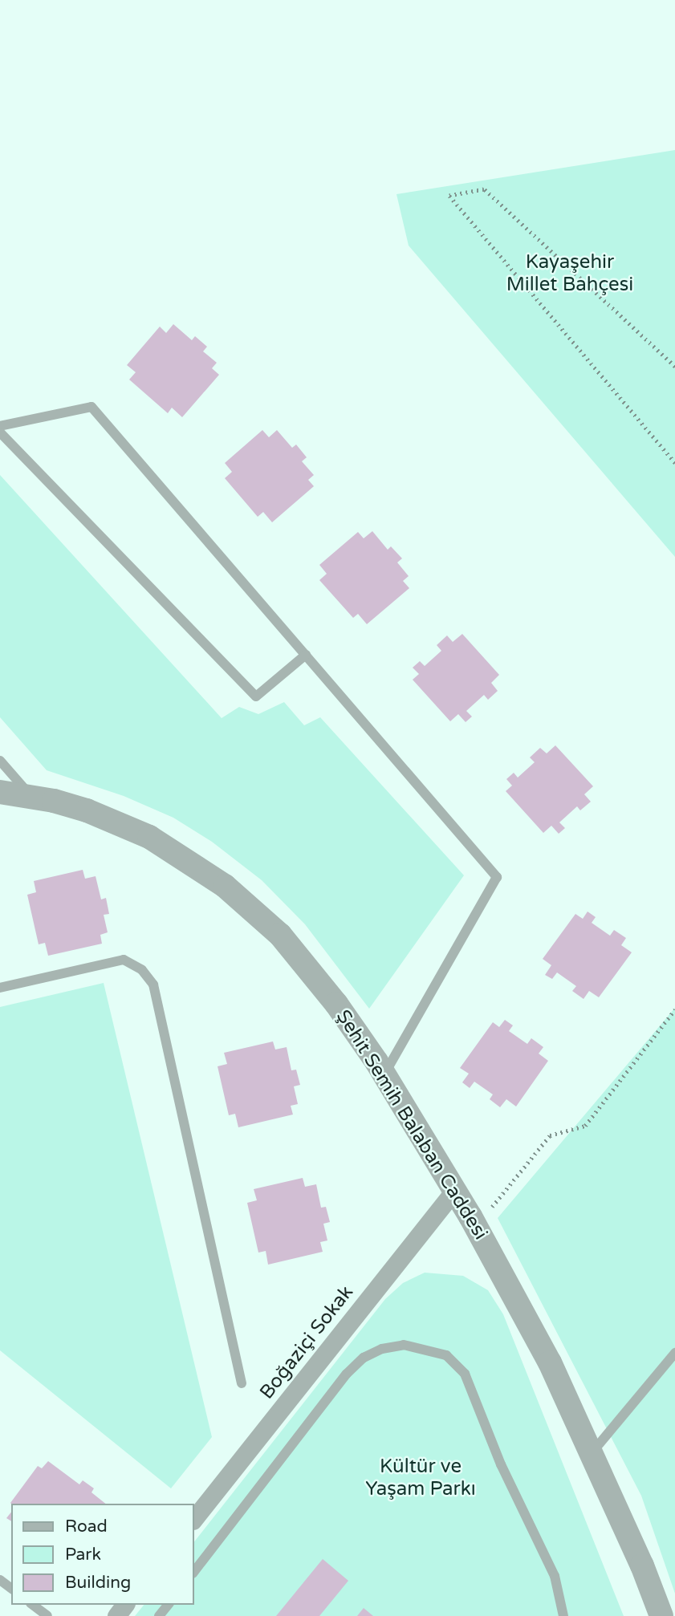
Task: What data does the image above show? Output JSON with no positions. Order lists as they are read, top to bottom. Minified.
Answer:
{"streets":{"street":["Şehit Semih Balaban Caddesi","Boğaziçi Sokak"]},"crossings":[["Şehit Semih Balaban Caddesi","Boğaziçi Sokak"]],"parks":["Kayaşehir Millet Bahçesi","Kültür ve Yaşam Parkı"],"legend":["Road","Park","Building"]}
